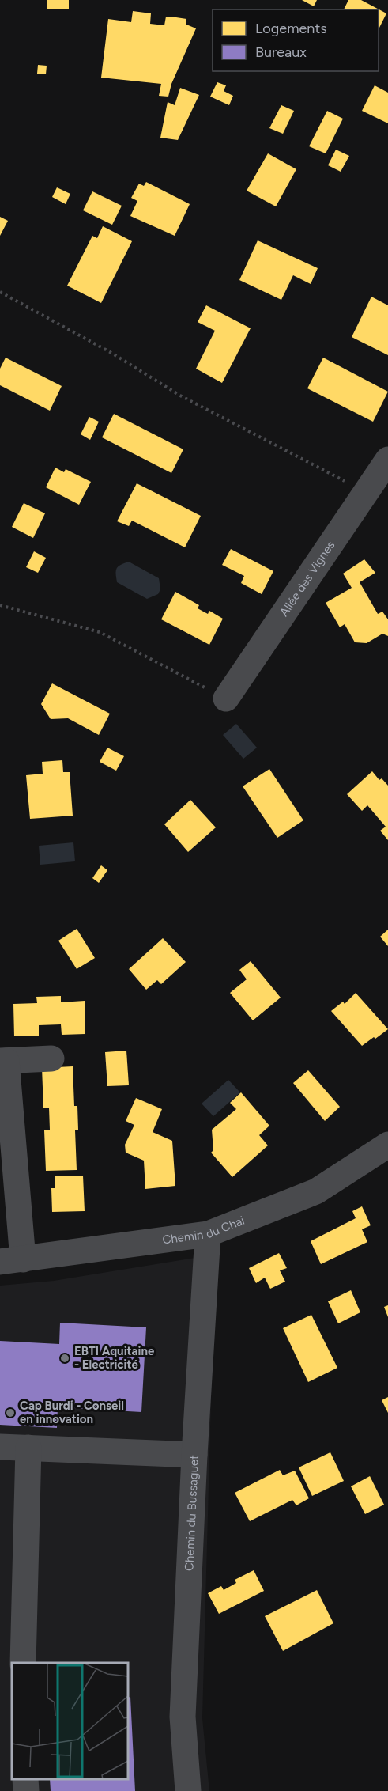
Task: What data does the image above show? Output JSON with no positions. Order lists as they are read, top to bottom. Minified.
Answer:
{"streets":{"street":["Allée des Vignes","Chemin du Chai","Chemin du Bussaguet"]},"crossings":[["Chemin du Chai","Chemin du Bussaguet"]],"places":["EBTI Aquitaine - Electricité","Cap Burdi - Conseil en innovation"],"legend":["Logements","Bureaux"]}
